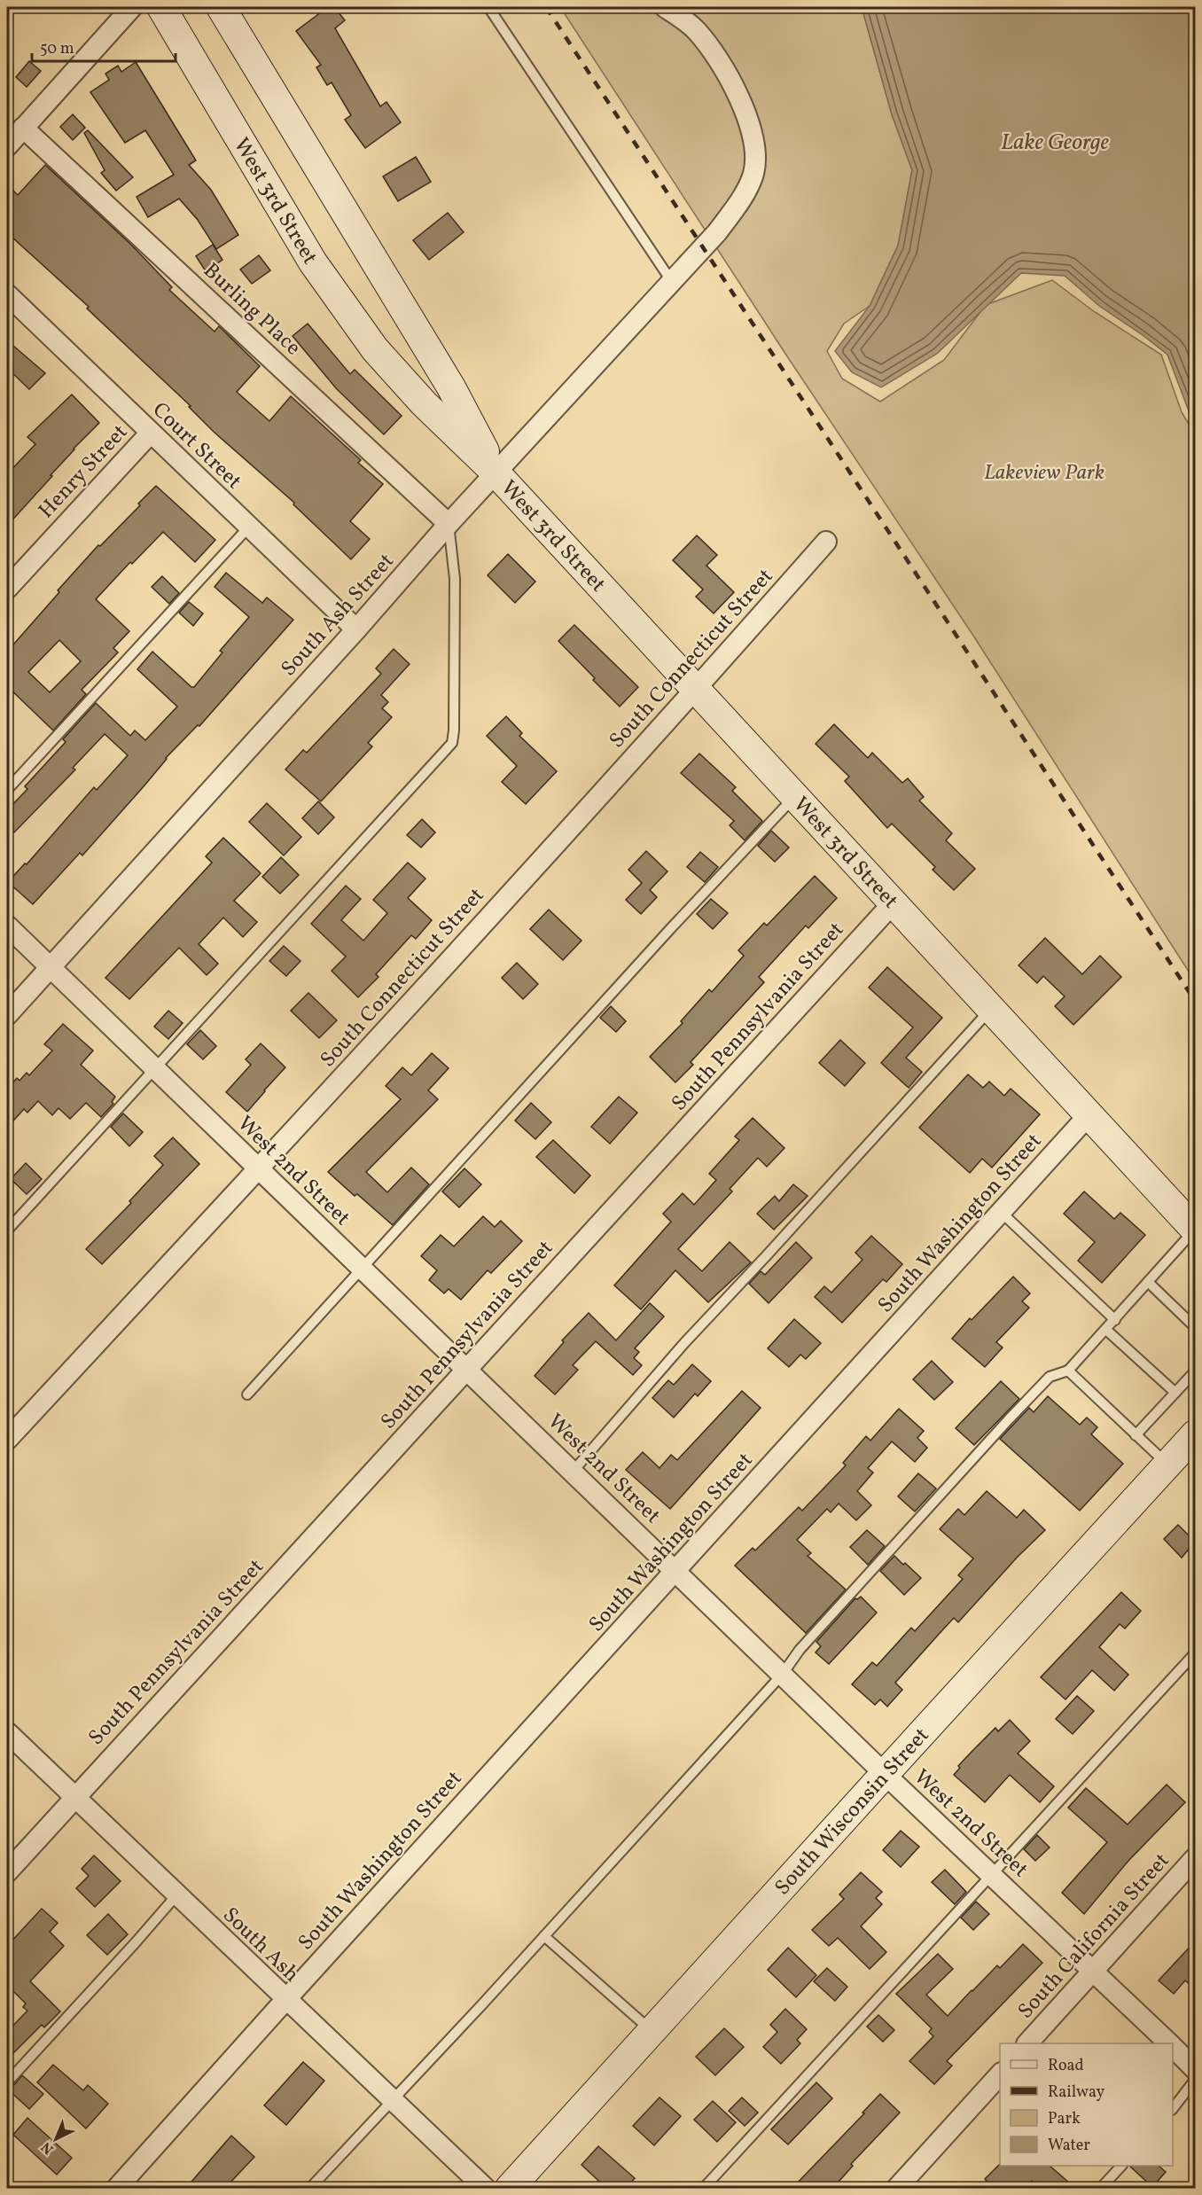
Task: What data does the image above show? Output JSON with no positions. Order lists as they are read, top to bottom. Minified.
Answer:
{"streets":{"street":["West 3rd Street","Burling Place","Court Street","Henry Street","South Ash Street","South Connecticut Street","South Pennsylvania Street","West 2nd Street","South Washington Street","South Wisconsin Street","South California Street","South Ash"]},"crossings":[["West 3rd Street","South Ash Street"],["West 3rd Street","South Connecticut Street"],["West 3rd Street","South Pennsylvania Street"],["West 3rd Street","South Washington Street"],["Burling Place","South Ash Street"],["Court Street","Henry Street"],["Court Street","South Ash Street"],["South Ash Street","West 2nd Street"],["South Connecticut Street","West 2nd Street"],["South Pennsylvania Street","West 2nd Street"],["South Pennsylvania Street","South Ash"],["West 2nd Street","South Washington Street"],["West 2nd Street","South Wisconsin Street"],["West 2nd Street","South California Street"],["South Washington Street","South Ash"]],"water":["Lake George"],"parks":["Lakeview Park"],"legend":["Road","Railway","Park","Water"],"scale_bar":"50 m","north":"bottom left"}
